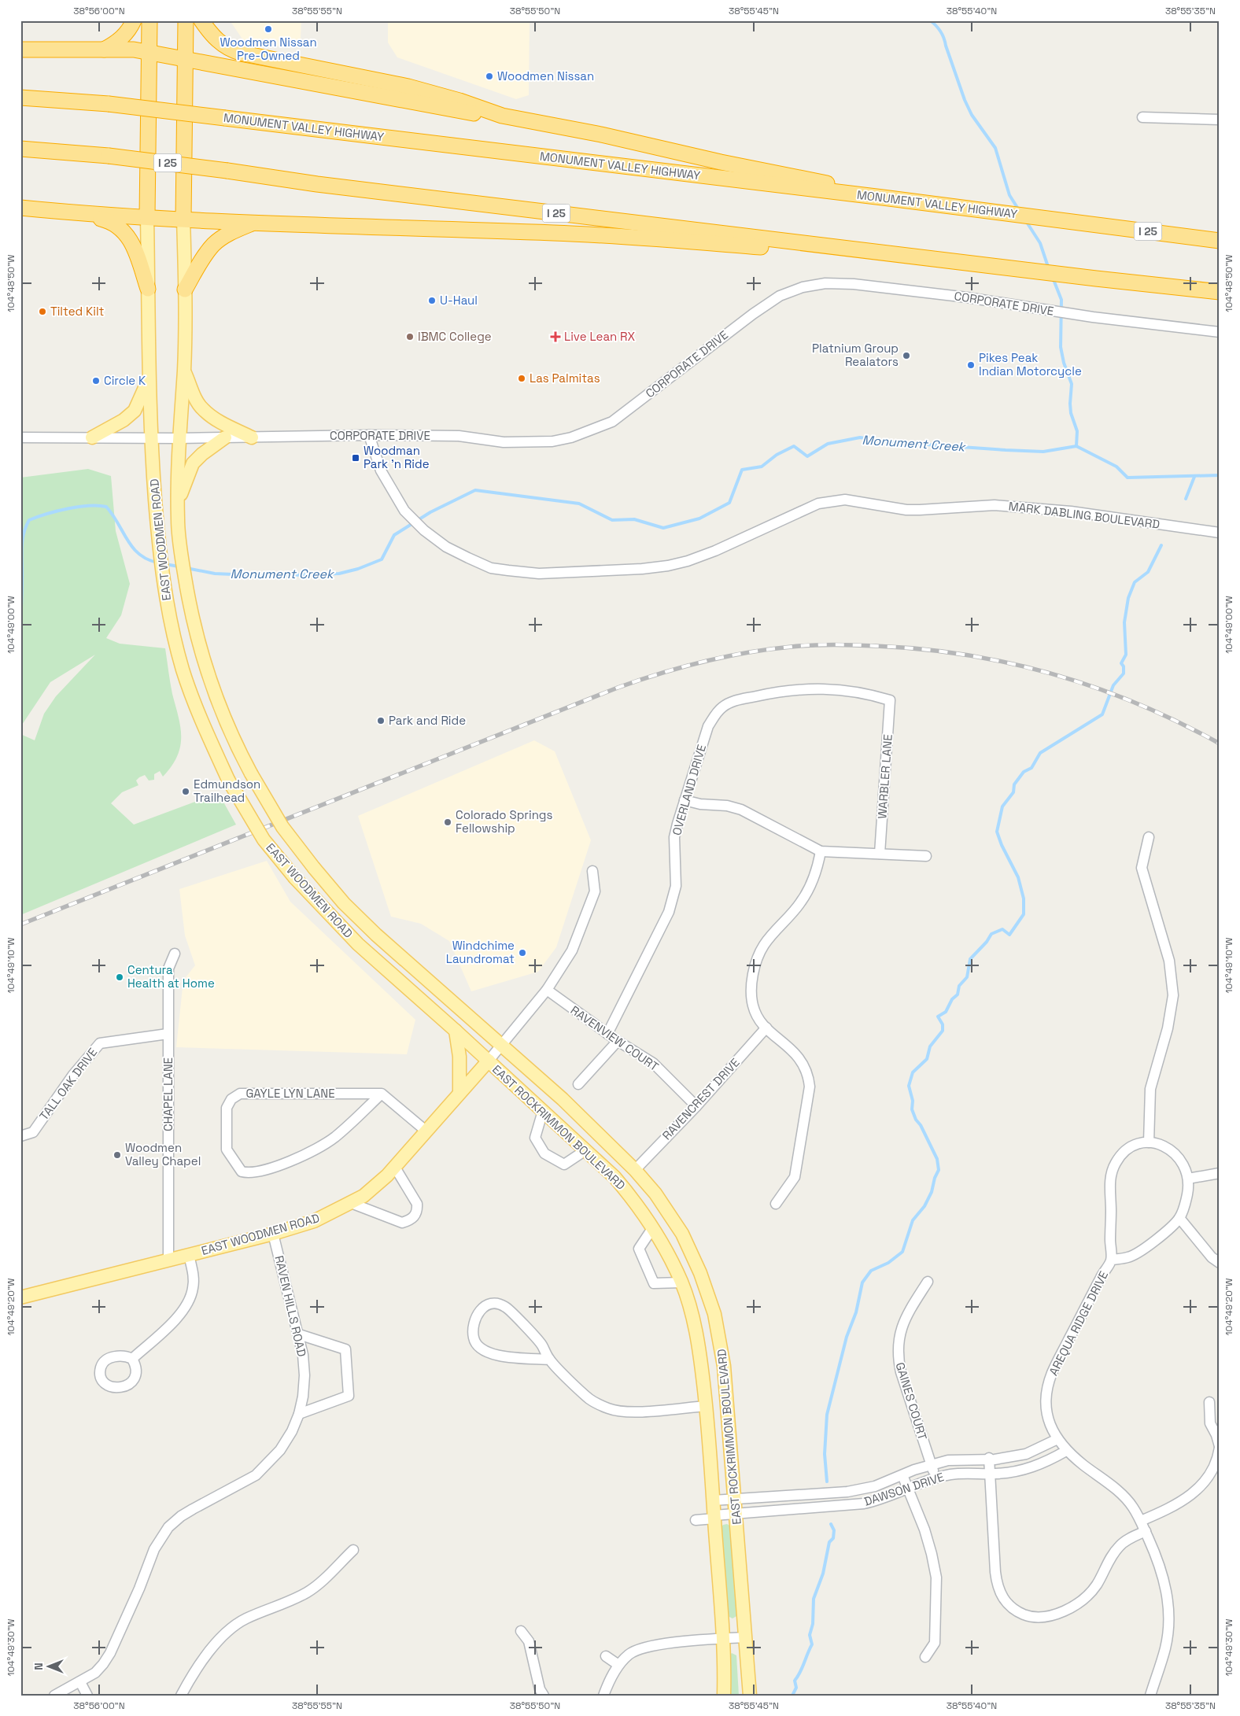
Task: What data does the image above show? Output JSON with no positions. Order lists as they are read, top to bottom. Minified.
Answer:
{"streets":{"highway":["MONUMENT VALLEY HIGHWAY","I 25","EAST WOODMEN ROAD"],"main road":["EAST ROCKRIMMON BOULEVARD"],"street":["CORPORATE DRIVE","MARK DABLING BOULEVARD","WARBLER LANE","OVERLAND DRIVE","RAVENVIEW COURT","TALL OAK DRIVE","GAYLE LYN LANE","CHAPEL LANE","RAVENCREST DRIVE","RAVEN HILLS ROAD","AREQUA RIDGE DRIVE","GAINES COURT","DAWSON DRIVE"]},"crossings":[["CORPORATE DRIVE","MARK DABLING BOULEVARD"],["CORPORATE DRIVE","EAST WOODMEN ROAD"],["EAST WOODMEN ROAD","RAVENVIEW COURT"],["EAST WOODMEN ROAD","CHAPEL LANE"],["EAST WOODMEN ROAD","EAST ROCKRIMMON BOULEVARD"],["EAST WOODMEN ROAD","RAVEN HILLS ROAD"],["WARBLER LANE","OVERLAND DRIVE"],["OVERLAND DRIVE","RAVENVIEW COURT"],["RAVENVIEW COURT","RAVENCREST DRIVE"],["TALL OAK DRIVE","CHAPEL LANE"],["RAVENCREST DRIVE","EAST ROCKRIMMON BOULEVARD"],["EAST ROCKRIMMON BOULEVARD","DAWSON DRIVE"],["AREQUA RIDGE DRIVE","DAWSON DRIVE"],["GAINES COURT","DAWSON DRIVE"]],"water":["Monument Creek"],"places":{"other":["Woodmen Nissan Pre-Owned","Woodmen Nissan","U-Haul","Tilted Kilt","IBMC College","Platnium Group Realators","Pikes Peak Indian Motorcycle","Las Palmitas","Circle K","Park and Ride","Edmundson Trailhead","Colorado Springs Fellowship","Windchime Laundromat","Centura Health at Home","Woodmen Valley Chapel"],"health":["Live Lean RX"],"transit":["Woodman Park 'n Ride"]},"north":"left","coordinates":["38°56'00\"N","38°55'55\"N","38°55'50\"N","38°55'45\"N","38°55'40\"N","38°55'35\"N","104°48'50\"W","104°49'00\"W","104°49'10\"W","104°49'20\"W","104°49'30\"W"]}
